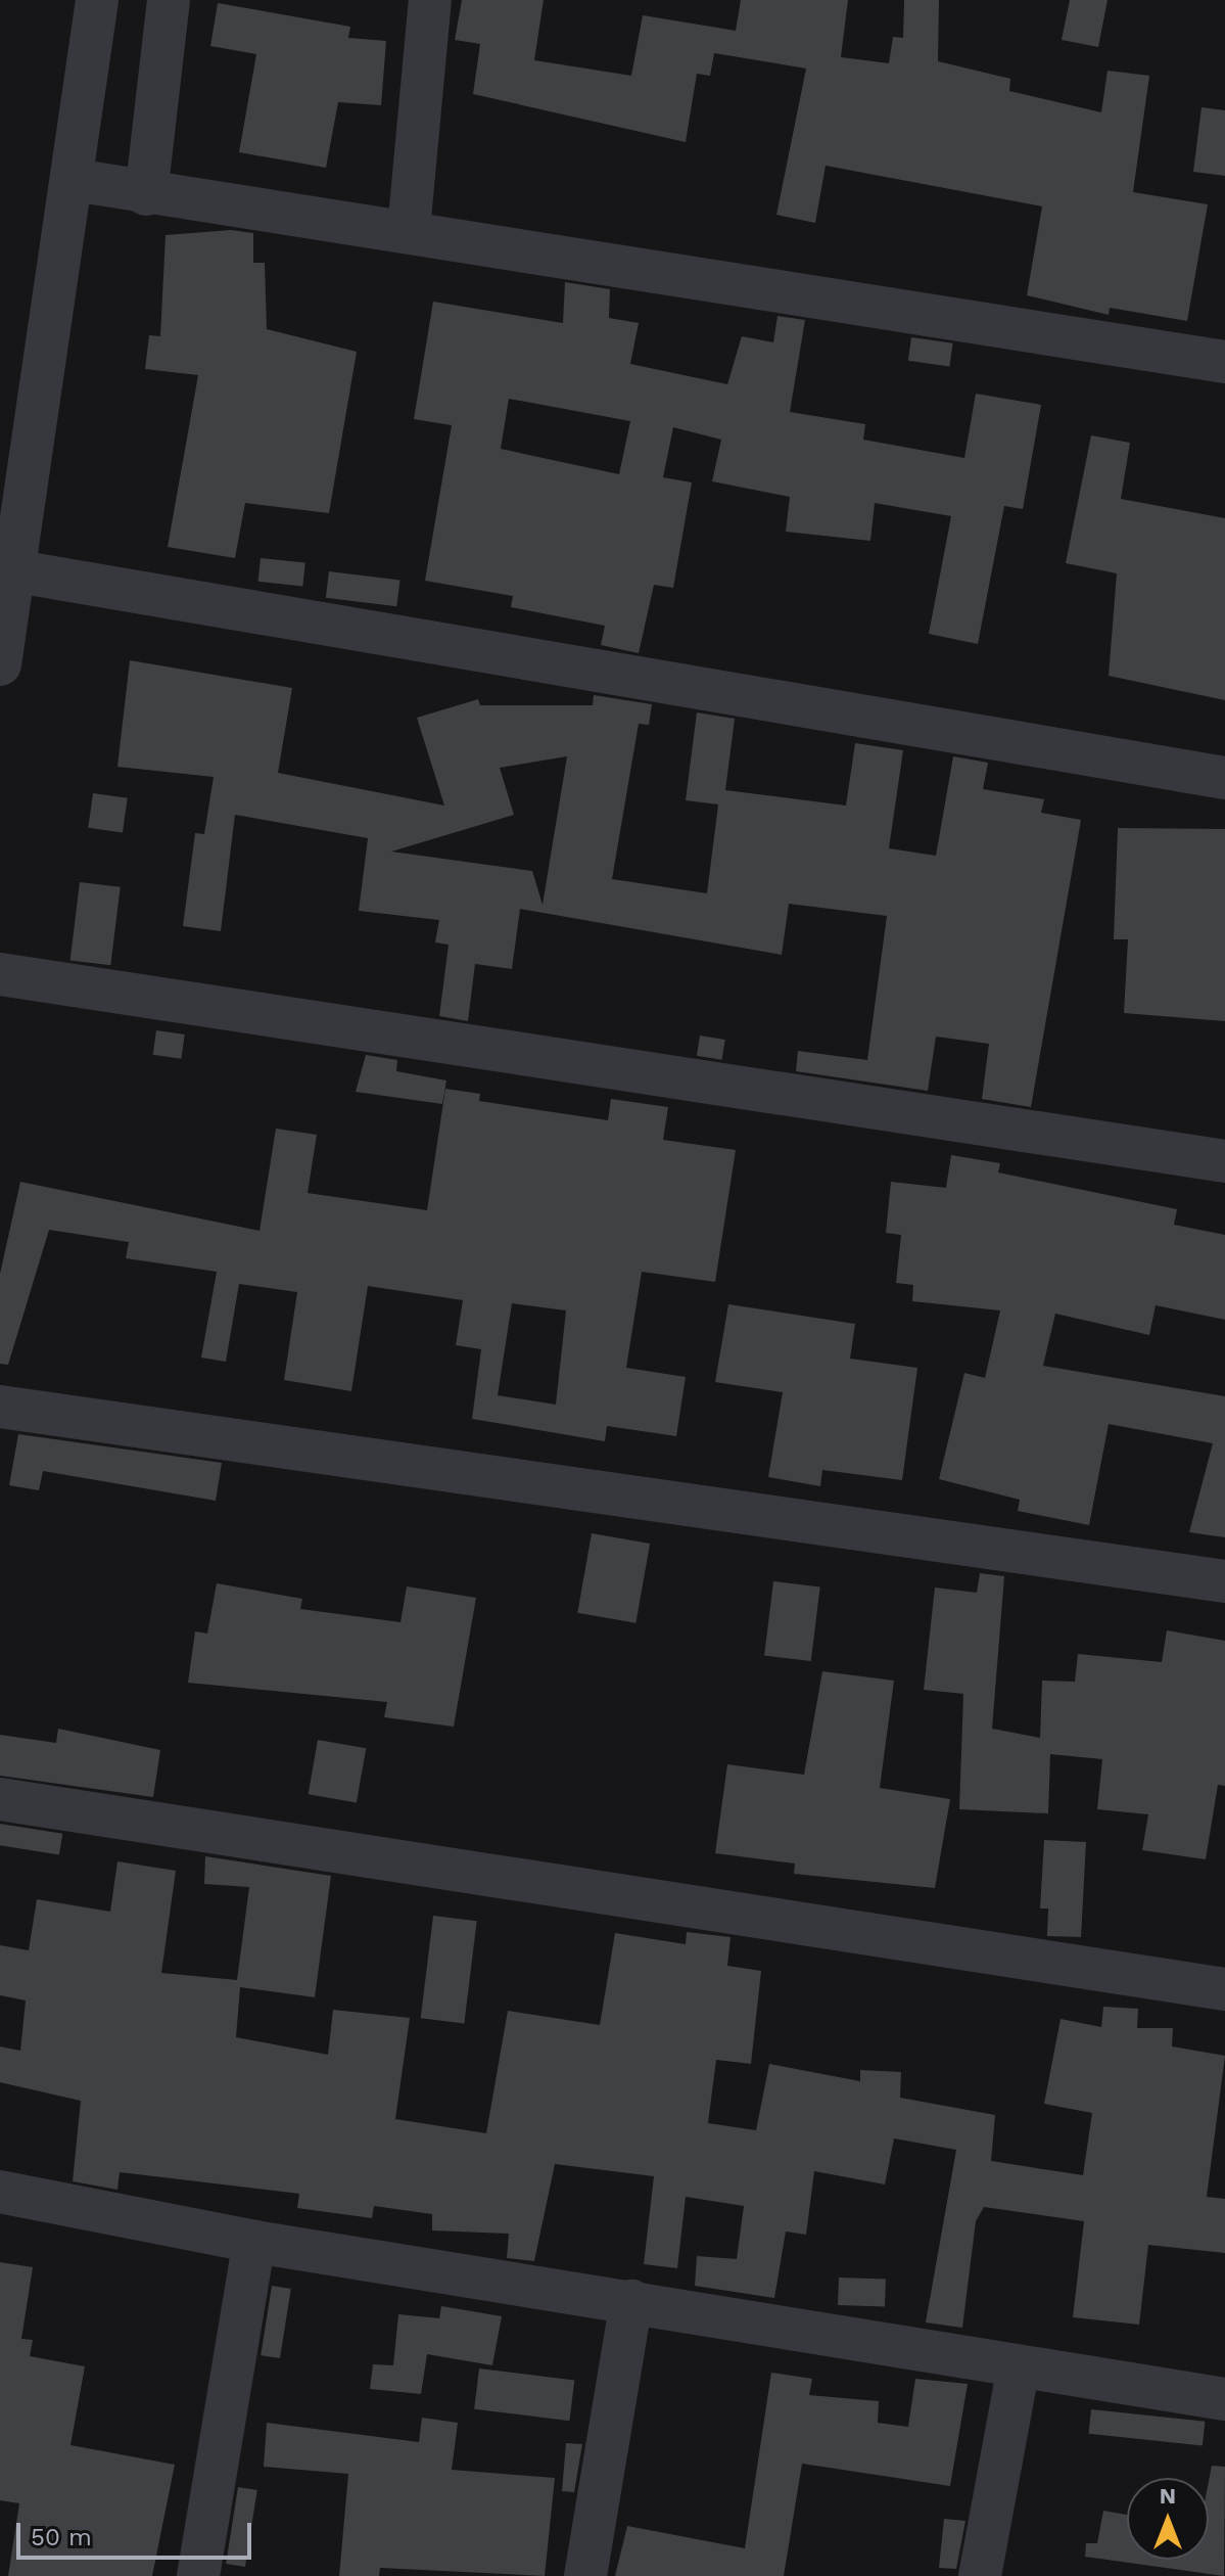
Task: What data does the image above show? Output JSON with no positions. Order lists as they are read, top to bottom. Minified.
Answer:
{"scale_bar":"50 m","north":"top"}
